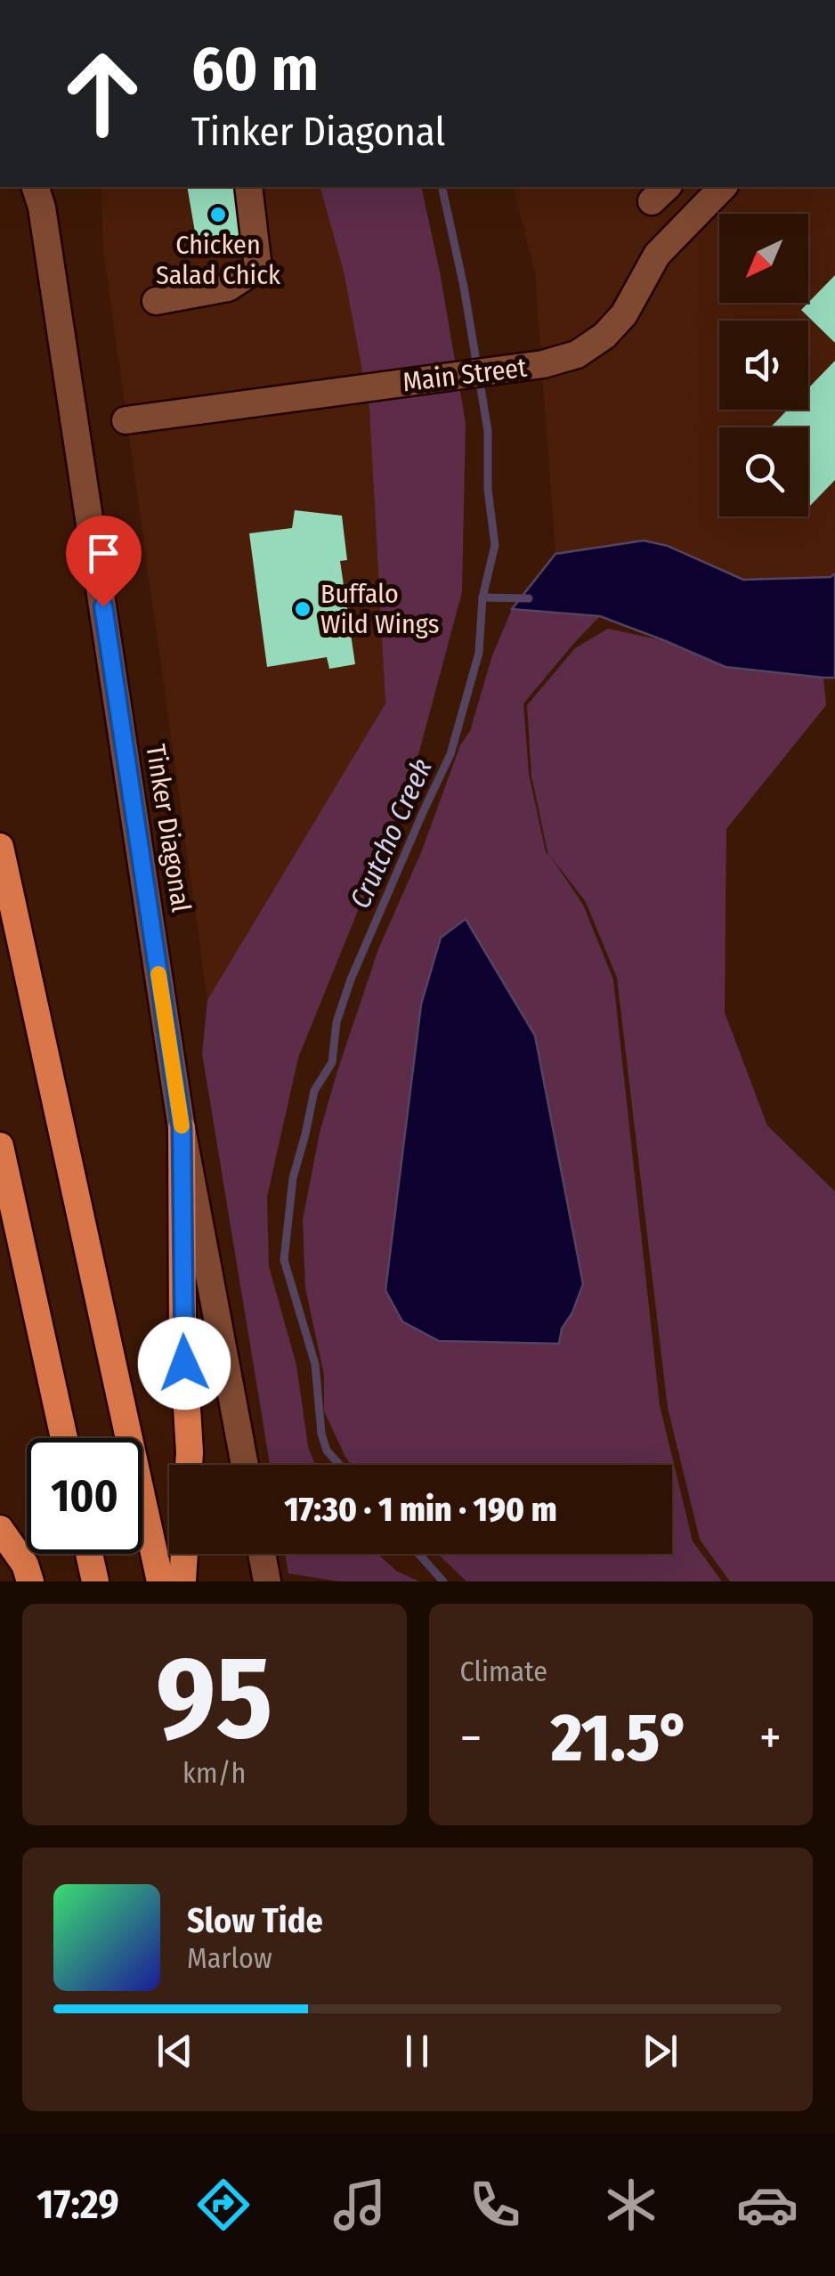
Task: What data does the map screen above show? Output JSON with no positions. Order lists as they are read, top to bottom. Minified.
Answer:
{"streets":{"street":["Main Street","Tinker Diagonal"]},"water":["Crutcho Creek"],"places":["Chicken Salad Chick","Buffalo Wild Wings"],"north":"bottom left","page":{"turn":["60 m","Tinker Diagonal"],"limit":"100","trip":"17:30 · 1 min · 190 m","tile":[["95","km/h"],"Climate"],"heat":["−","21.5°","+"],"song":["Slow Tide","Marlow"],"tabs":"17:29"}}
